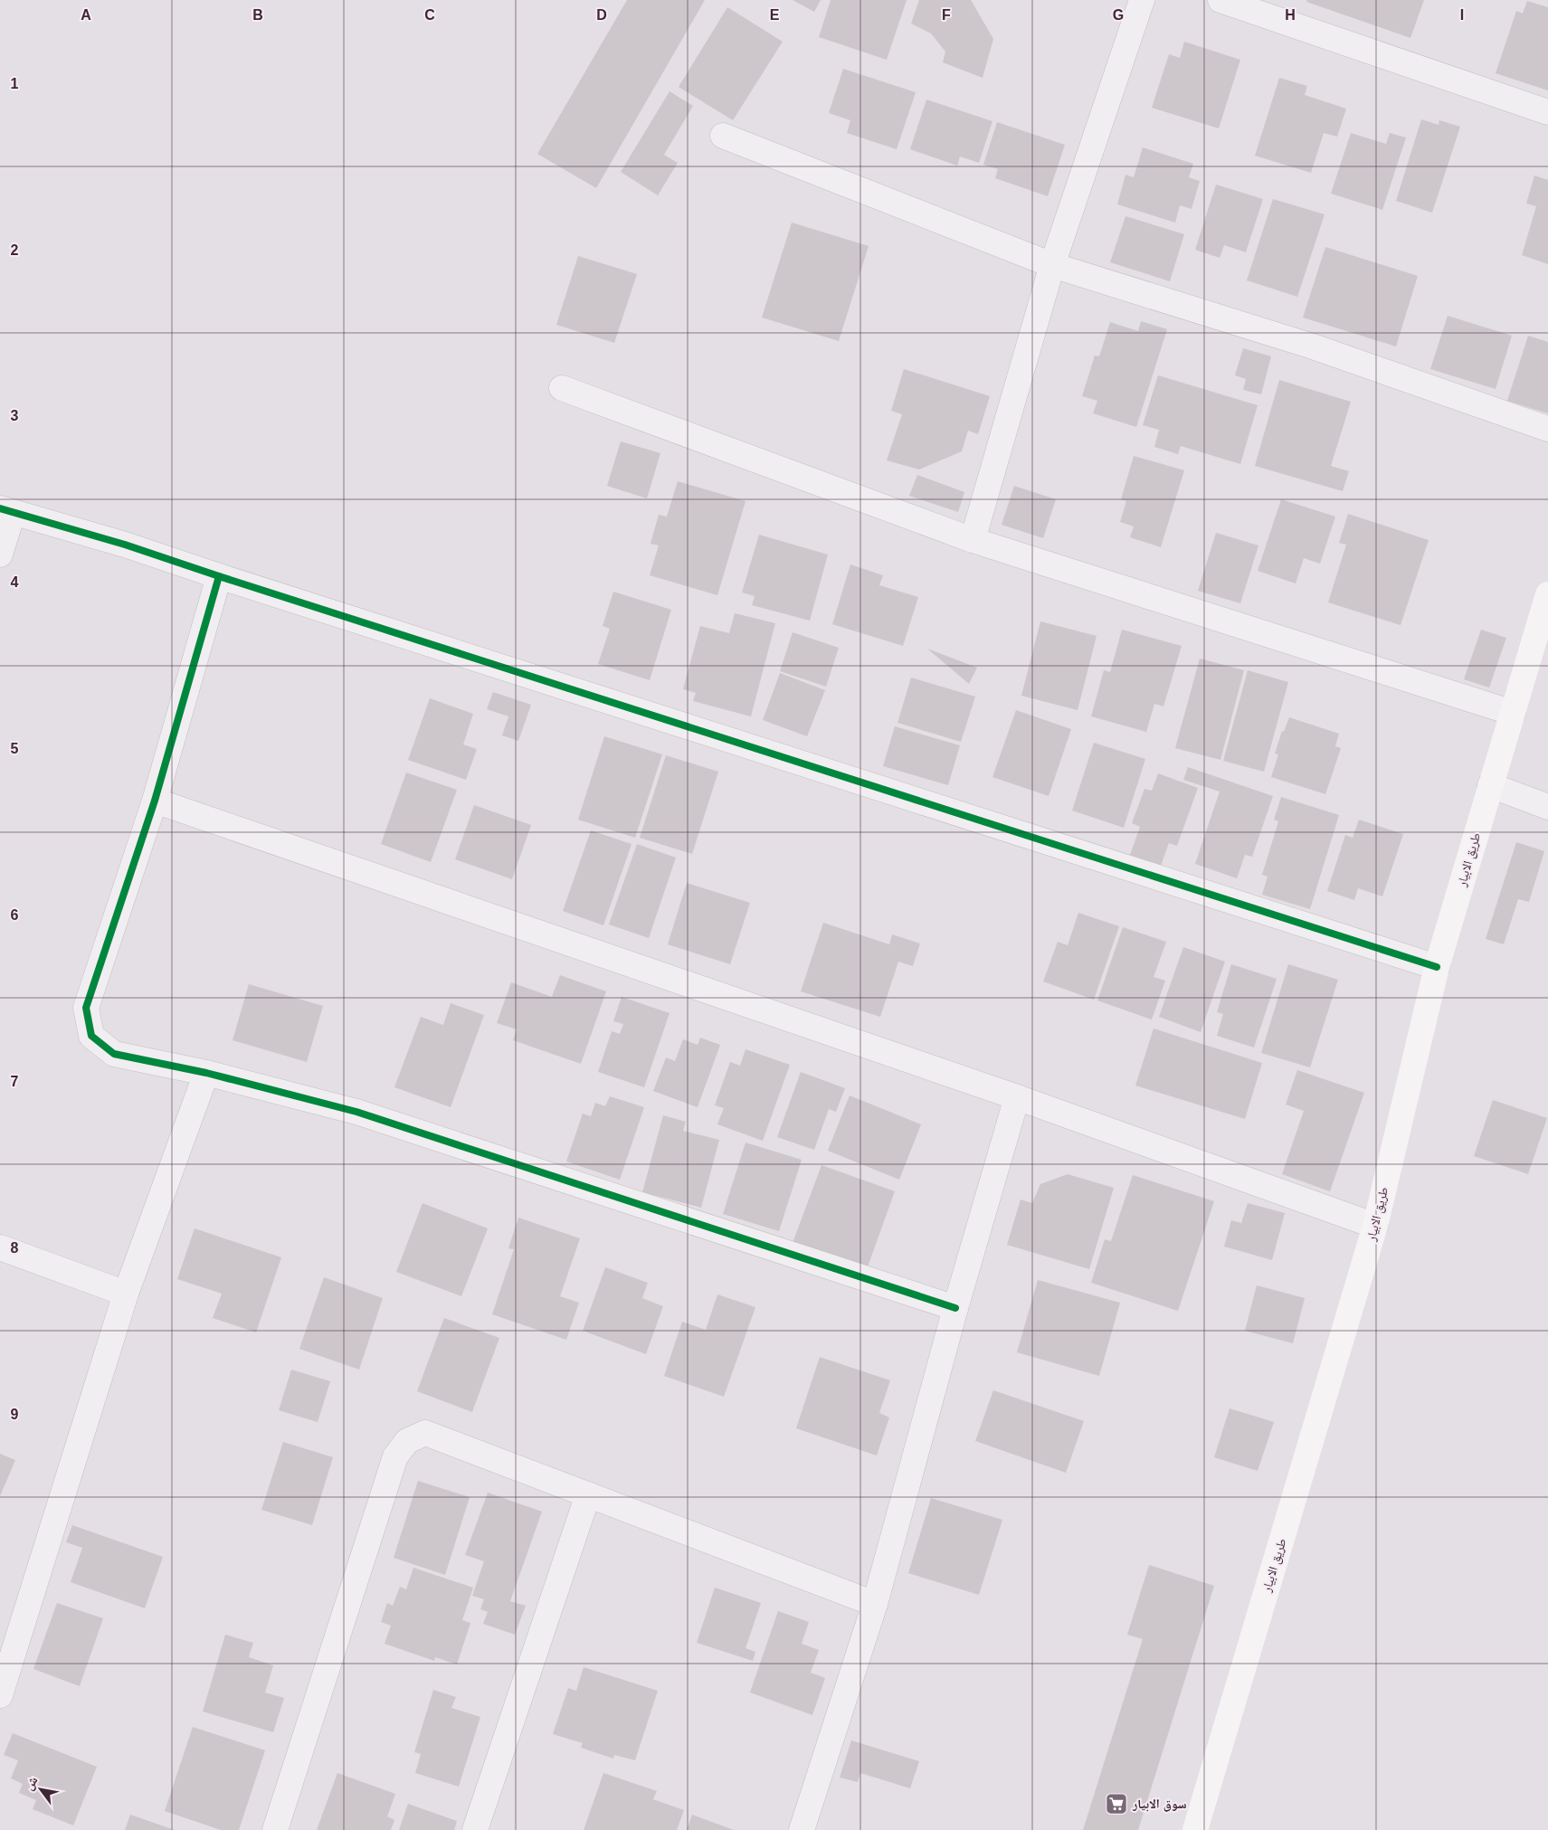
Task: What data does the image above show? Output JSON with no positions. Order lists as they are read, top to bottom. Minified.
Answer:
{"streets":{"main road":["طريق الابيار"]},"places":{"supermarket":["سوق الابيار"]},"north":"top left","grid":{"columns":["A","B","C","D","E","F","G","H","I"],"rows":["1","2","3","4","5","6","7","8","9"]}}
